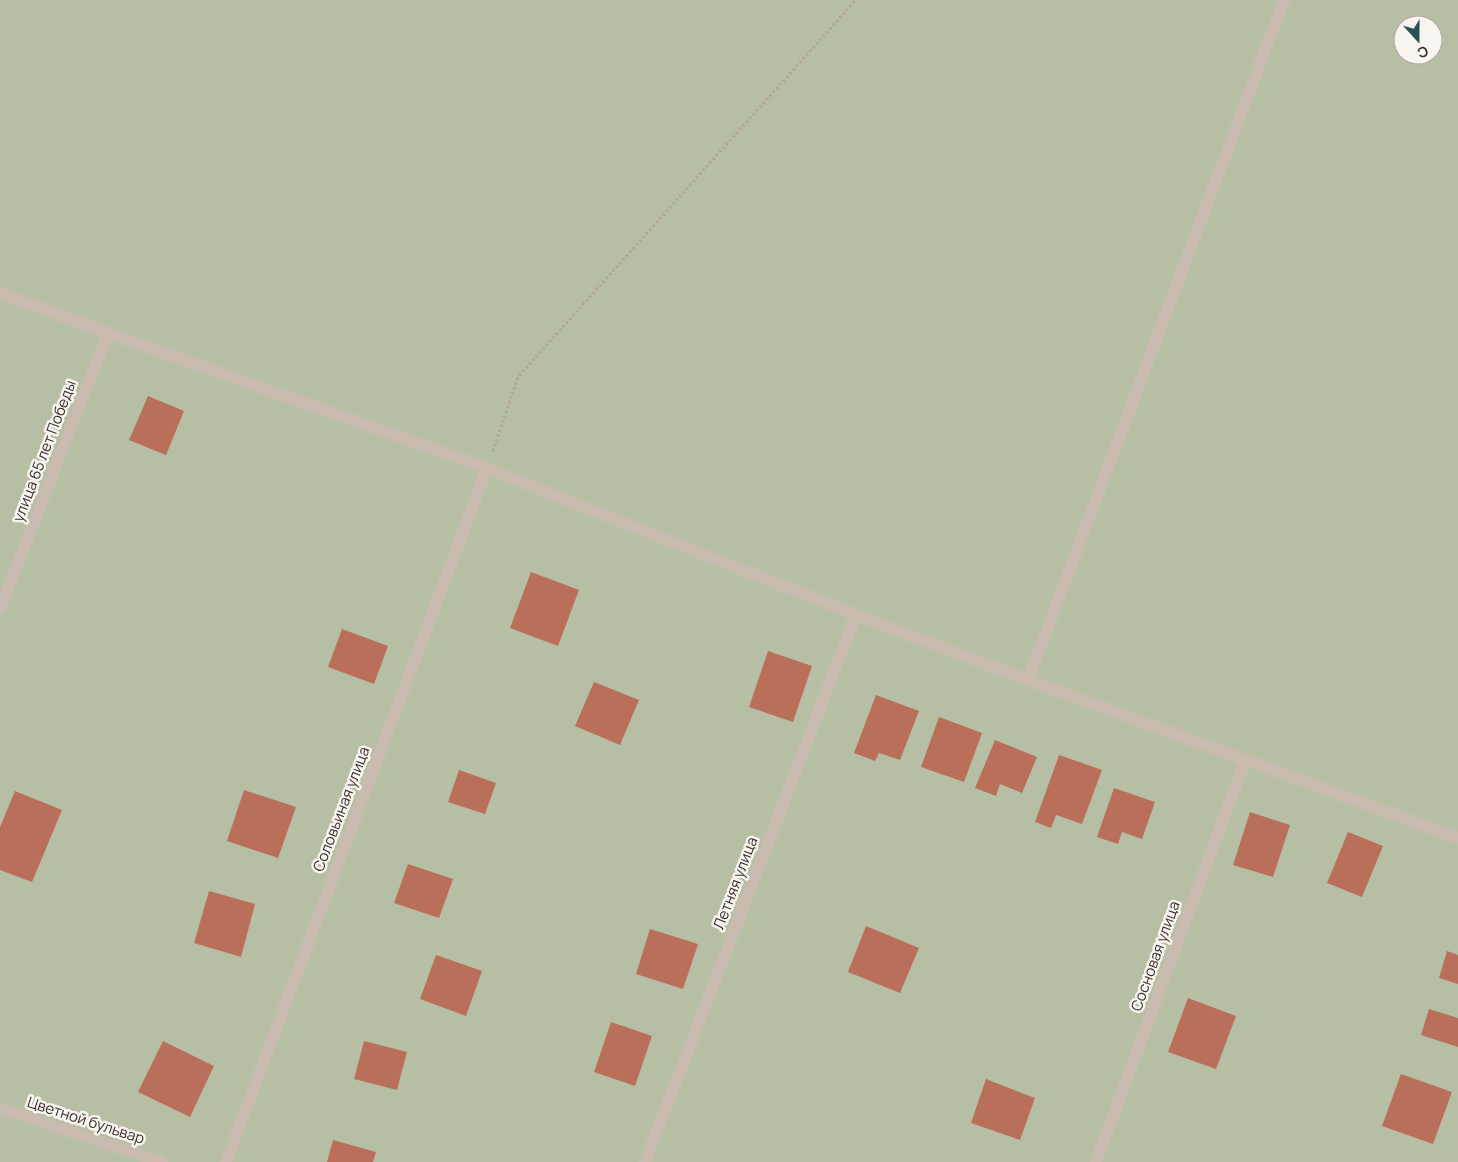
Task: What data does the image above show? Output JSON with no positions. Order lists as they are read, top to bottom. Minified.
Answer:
{"streets":{"street":["улица 65 лет Победы","Соловьиная улица","Летняя улица","Сосновая улица","Цветной бульвар"]},"north":"bottom"}
